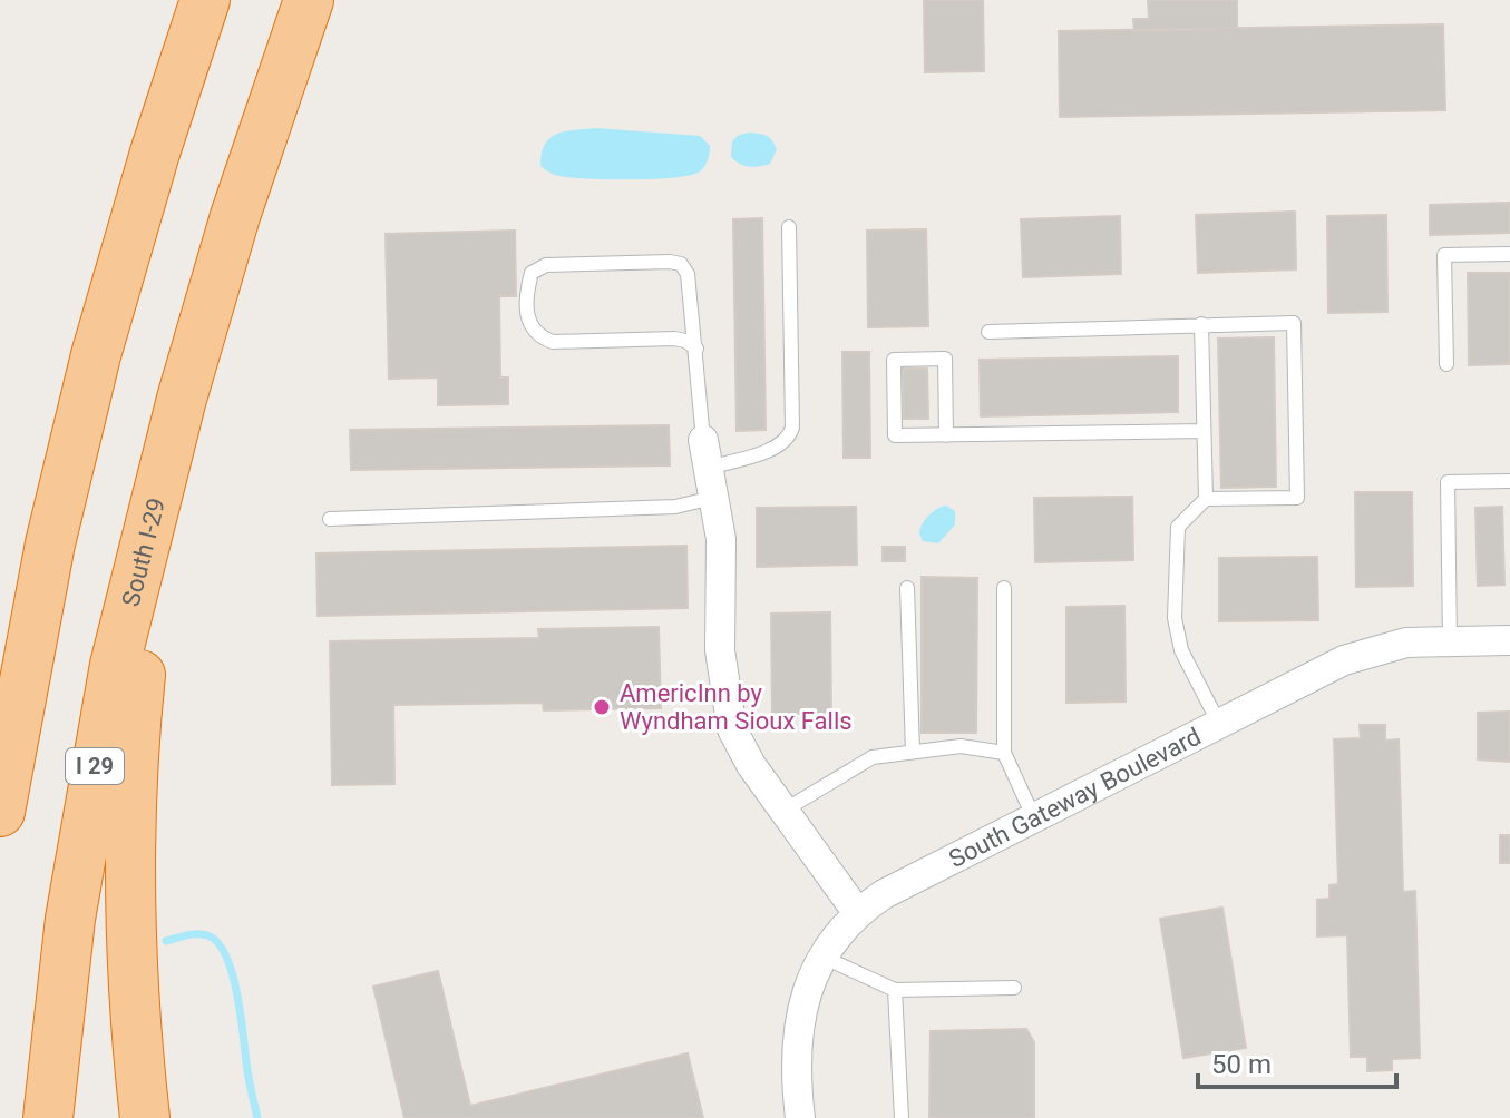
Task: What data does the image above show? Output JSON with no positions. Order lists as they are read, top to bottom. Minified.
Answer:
{"streets":{"highway":["South I-29","I 29"],"street":["South Gateway Boulevard"]},"places":["AmericInn by Wyndham Sioux Falls"],"scale_bar":"50 m"}
